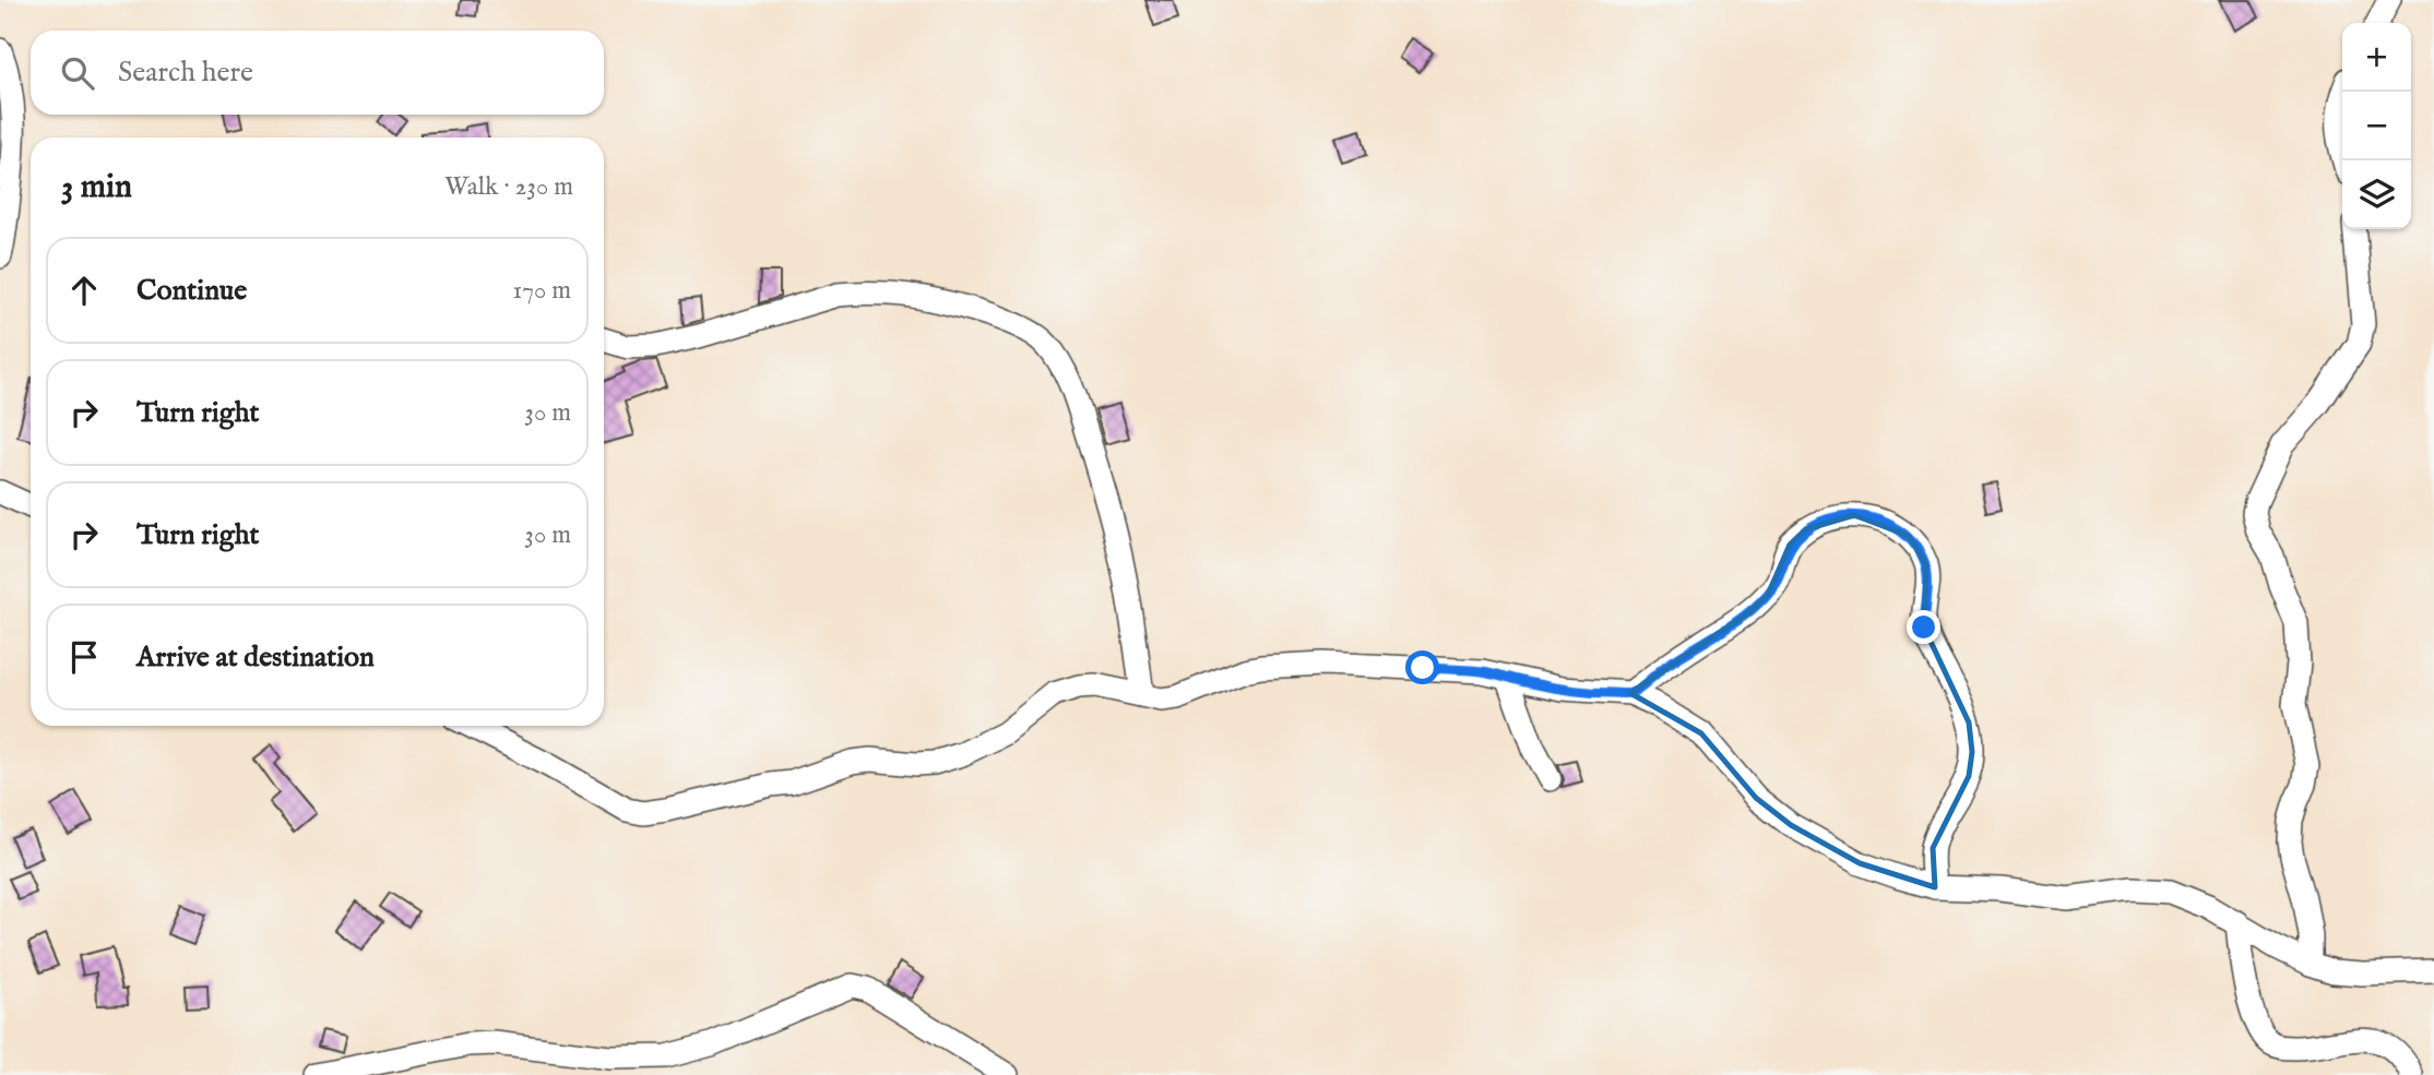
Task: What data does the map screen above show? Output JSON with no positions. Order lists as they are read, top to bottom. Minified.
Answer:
{"page":{"map_buttons":["+","−"],"search":"Search here","heading":["3 min","Walk · 230 m"],"list":[["Continue","170 m"],["Turn right","30 m"],["Turn right","30 m"],"Arrive at destination"]}}
